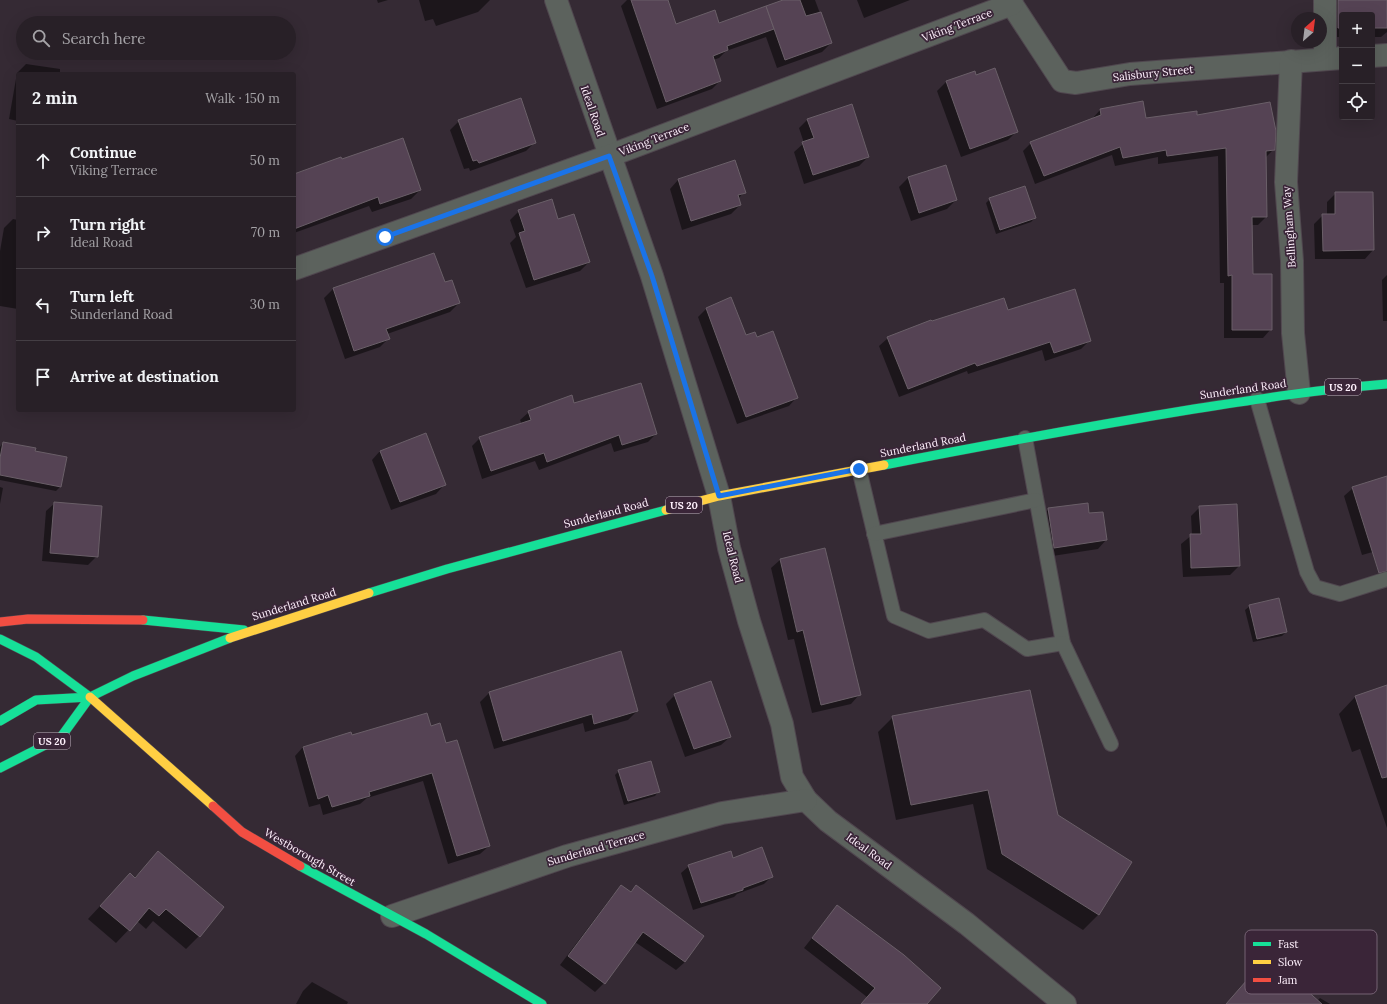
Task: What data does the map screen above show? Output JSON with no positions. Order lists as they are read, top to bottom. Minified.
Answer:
{"streets":{"main road":["US 20","Sunderland Road","Westborough Street"],"street":["Viking Terrace","Salisbury Street","Ideal Road","Bellingham Way","Sunderland Terrace"]},"crossings":[["Viking Terrace","Salisbury Street"],["Viking Terrace","Ideal Road"],["Salisbury Street","Bellingham Way"],["Ideal Road","Sunderland Road"],["Ideal Road","Sunderland Terrace"],["Bellingham Way","US 20"],["Bellingham Way","Sunderland Road"],["US 20","Sunderland Road"],["US 20","Westborough Street"],["Sunderland Road","Westborough Street"],["Sunderland Terrace","Westborough Street"]],"legend":["Fast","Slow","Jam"],"north":"top right","page":{"map_buttons":["+","−"],"search":"Search here","heading":["2 min","Walk · 150 m"],"list":[["Continue","Viking Terrace","50 m"],["Turn right","Ideal Road","70 m"],["Turn left","Sunderland Road","30 m"],"Arrive at destination"]}}
